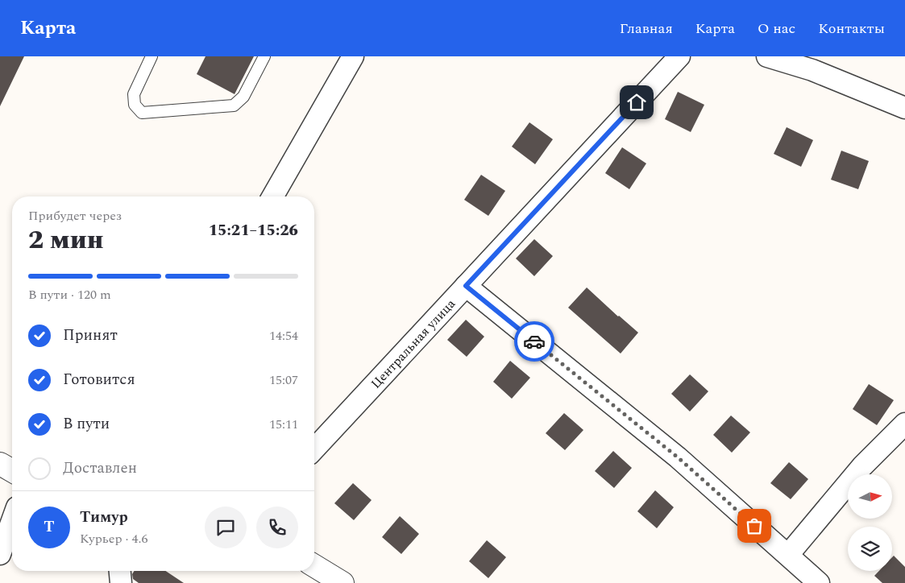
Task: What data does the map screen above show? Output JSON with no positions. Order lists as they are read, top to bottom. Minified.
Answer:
{"streets":{"street":["Центральная улица"]},"north":"right","page":{"header":"Карта","nav":["Главная","Карта","О нас","Контакты"],"heading":["2 мин","Прибудет через","15:21–15:26"],"panel":["Тимур","Курьер · 4.6"],"bar":"В пути · 120 m","list":[["Принят","14:54"],["Готовится","15:07"],["В пути","15:11"],"Доставлен"],"round":"Т"}}
